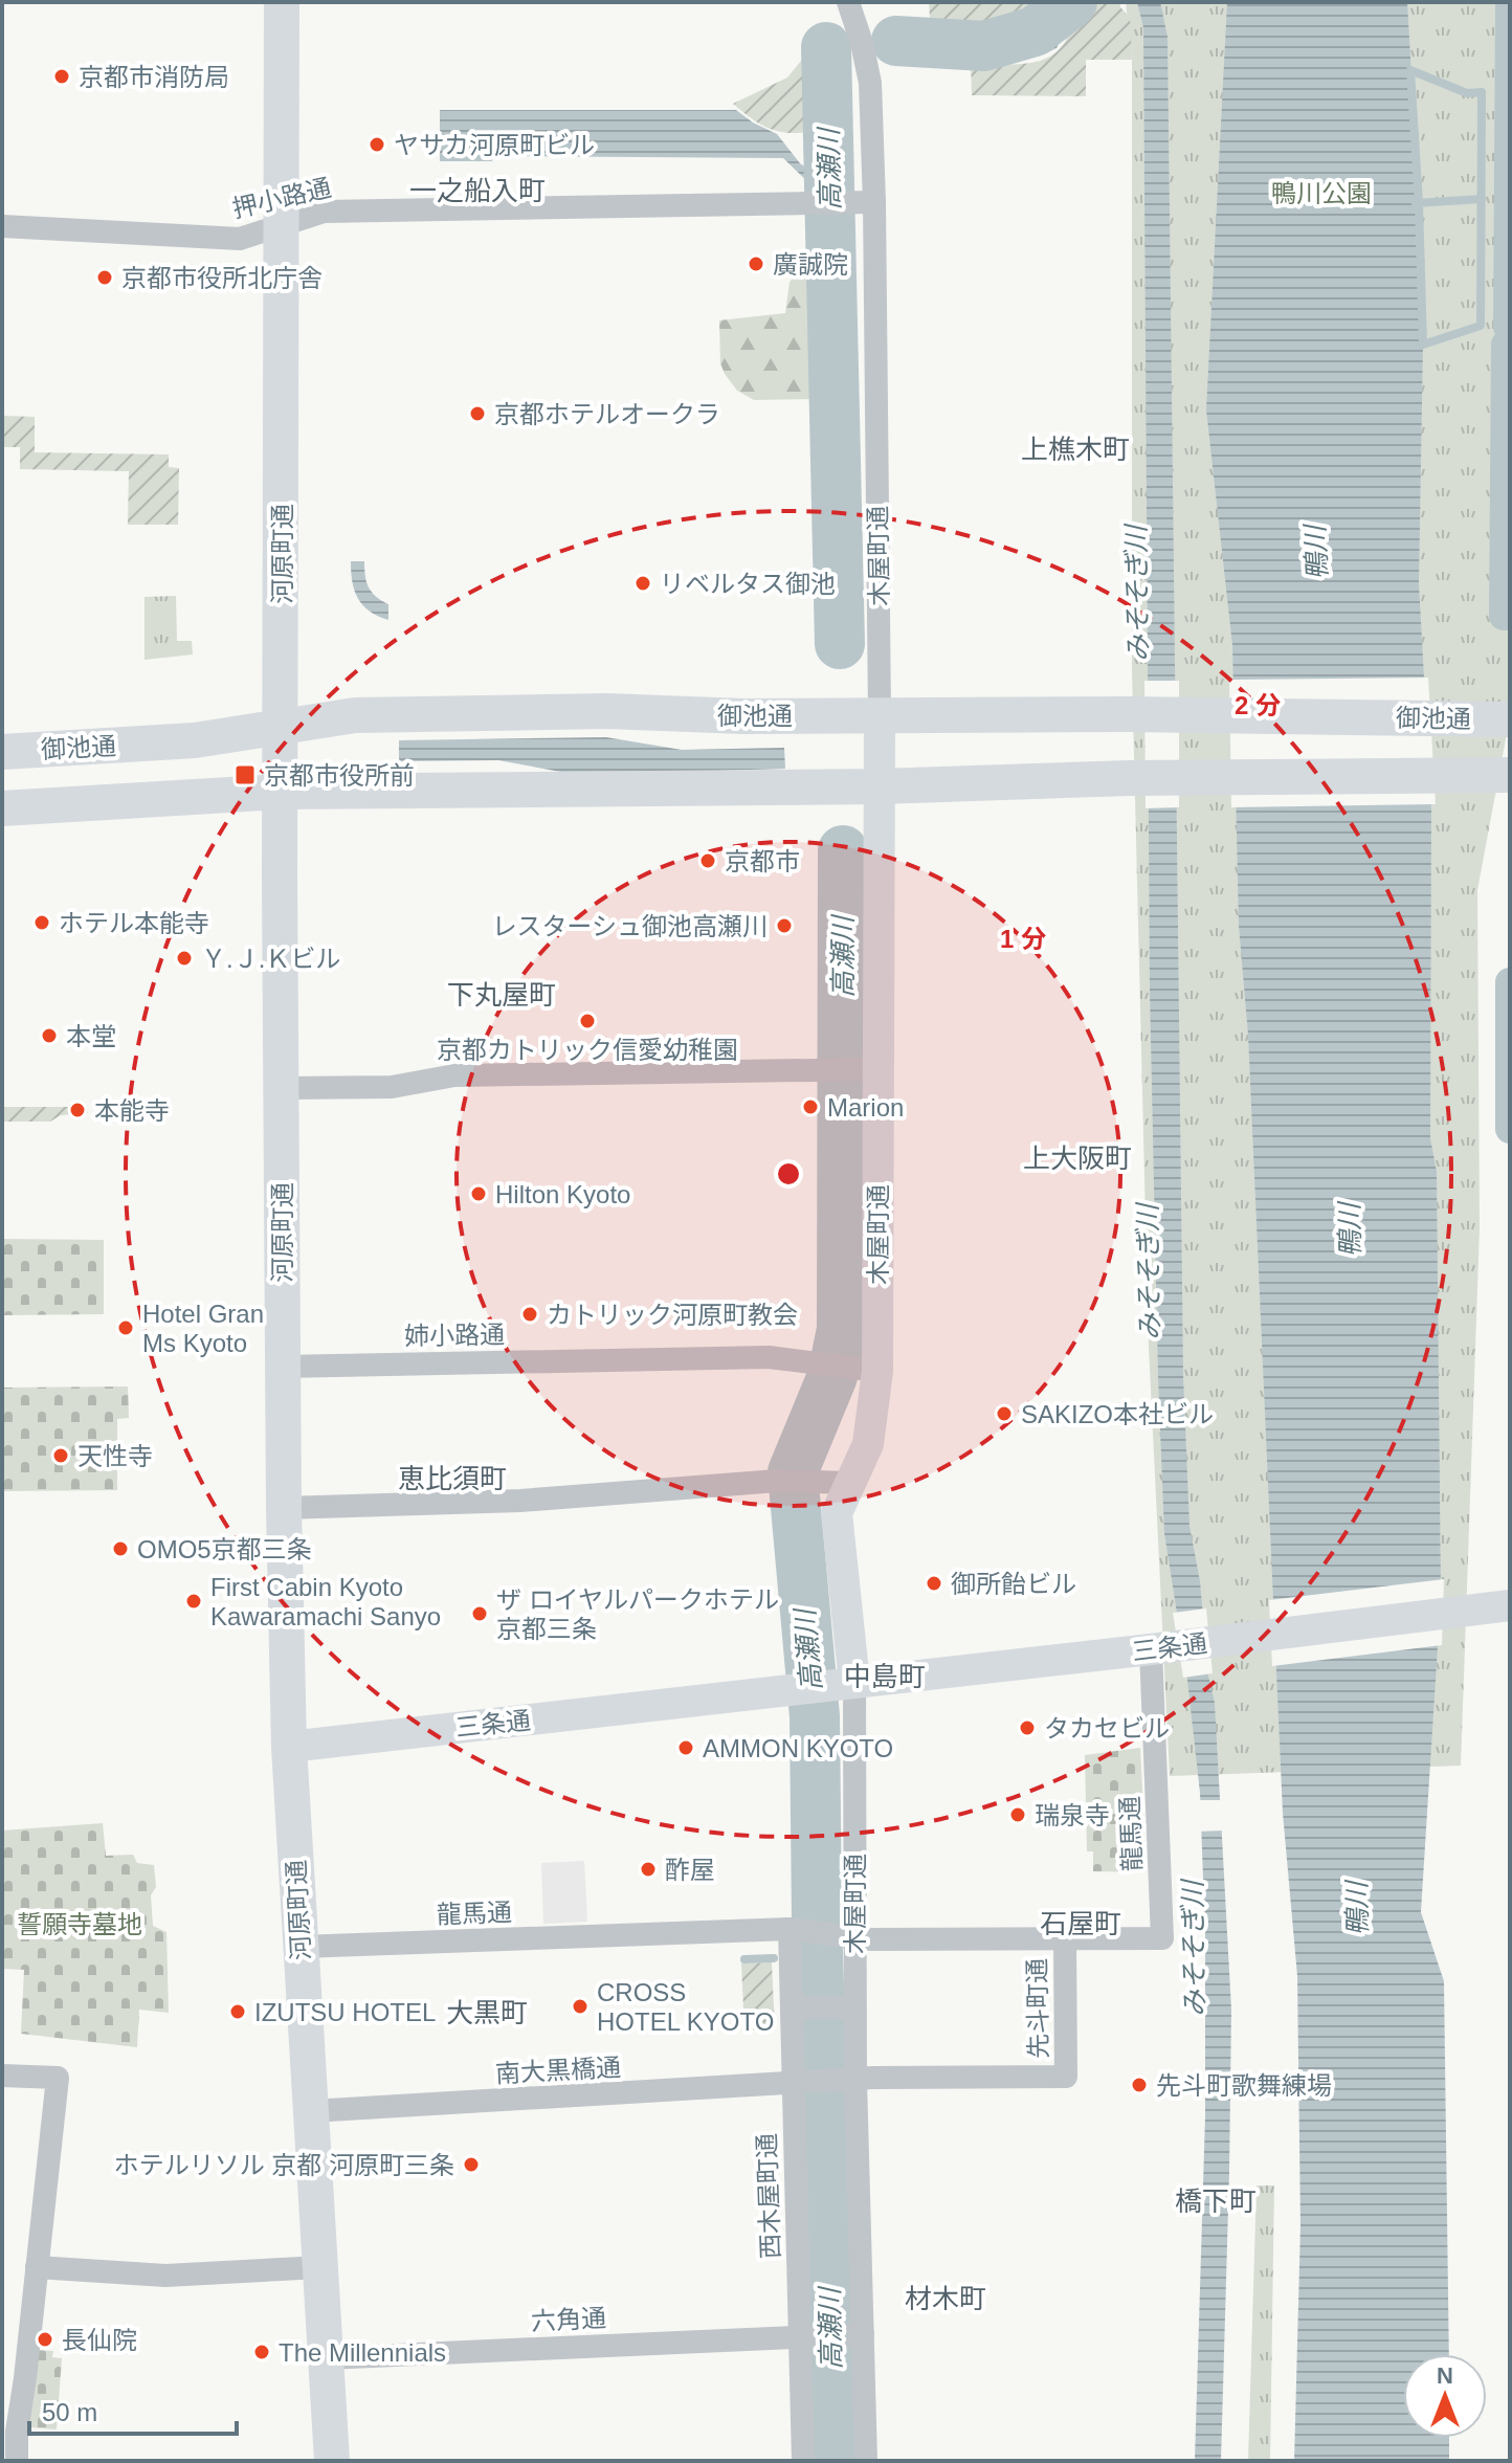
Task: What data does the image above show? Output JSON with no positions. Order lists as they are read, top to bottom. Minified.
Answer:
{"streets":{"main road":["河原町通","御池通"],"street":["押小路通","木屋町通","姉小路通","三条通","龍馬通","先斗町通","南大黒橋通","西木屋町通","六角通"]},"crossings":[["押小路通","河原町通"],["押小路通","木屋町通"],["河原町通","御池通"],["河原町通","姉小路通"],["河原町通","三条通"],["河原町通","龍馬通"],["河原町通","南大黒橋通"],["河原町通","六角通"],["木屋町通","御池通"],["木屋町通","姉小路通"],["木屋町通","三条通"],["木屋町通","龍馬通"],["木屋町通","先斗町通"],["木屋町通","南大黒橋通"],["木屋町通","六角通"],["三条通","龍馬通"],["龍馬通","先斗町通"],["龍馬通","西木屋町通"],["先斗町通","南大黒橋通"],["南大黒橋通","西木屋町通"],["西木屋町通","六角通"]],"districts":["一之船入町","上樵木町","下丸屋町","上大阪町","恵比須町","中島町","石屋町","大黒町","橋下町","材木町"],"water":["高瀬川","鴨川","みそそぎ川"],"parks":["鴨川公園","誓願寺墓地"],"places":{"other":["京都市消防局","ヤサカ河原町ビル","廣誠院","京都市役所北庁舎","京都ホテルオークラ","リベルタス御池","京都市","ホテル本能寺","レスターシュ御池高瀬川","Ｙ.Ｊ.Ｋビル","京都カトリック信愛幼稚園","本堂","Marion","本能寺","Hilton Kyoto","カトリック河原町教会","Hotel Gran Ms Kyoto","SAKIZO本社ビル","天性寺","OMO5京都三条","御所飴ビル","First Cabin Kyoto Kawaramachi Sanyo","ザ ロイヤルパークホテル 京都三条","タカセビル","AMMON KYOTO","瑞泉寺","酢屋","CROSS HOTEL KYOTO","IZUTSU HOTEL","先斗町歌舞練場","ホテルリソル 京都 河原町三条","長仙院","The Millennials"],"transit":["京都市役所前"]},"scale_bar":"50 m","north":"top","rings":["2 分","1 分"]}
